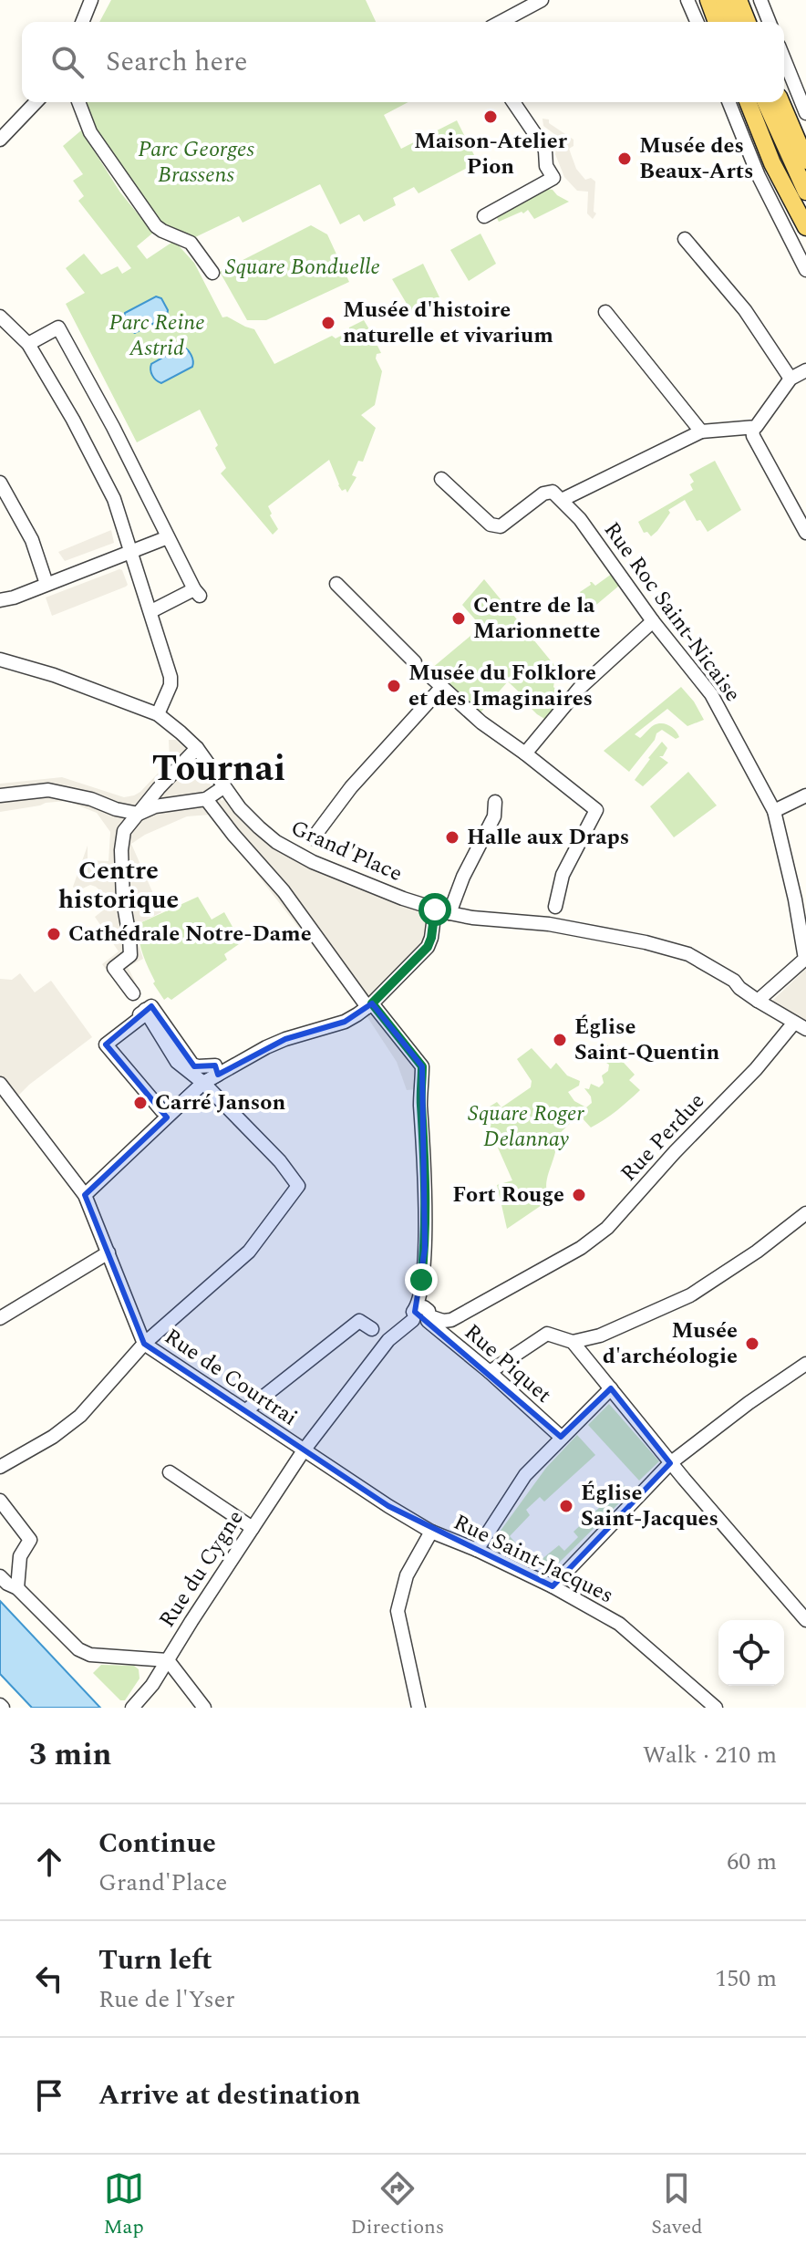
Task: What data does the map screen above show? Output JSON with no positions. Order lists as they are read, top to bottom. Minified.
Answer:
{"streets":{"street":["Rue Roc Saint-Nicaise","Grand'Place","Rue Perdue","Rue Piquet","Rue de Courtrai","Rue Saint-Jacques","Rue du Cygne"]},"crossings":[["Grand'Place","Rue Perdue"],["Rue Perdue","Rue Piquet"],["Rue Piquet","Rue du Cygne"],["Rue de Courtrai","Rue Saint-Jacques"],["Rue de Courtrai","Rue du Cygne"]],"districts":["Tournai","Centre historique"],"parks":["Parc Georges Brassens","Square Bonduelle","Parc Reine Astrid","Square Roger Delannay"],"places":["Maison-Atelier Pion","Musée des Beaux-Arts","Musée d'histoire naturelle et vivarium","Centre de la Marionnette","Musée du Folklore et des Imaginaires","Halle aux Draps","Cathédrale Notre-Dame","Église Saint-Quentin","Carré Janson","Fort Rouge","Musée d'archéologie","Église Saint-Jacques"],"page":{"search":"Search here","heading":["3 min","Walk · 210 m"],"list":[["Continue","Grand'Place","60 m"],["Turn left","Rue de l'Yser","150 m"],"Arrive at destination"],"nav":["Map","Directions","Saved"]}}
